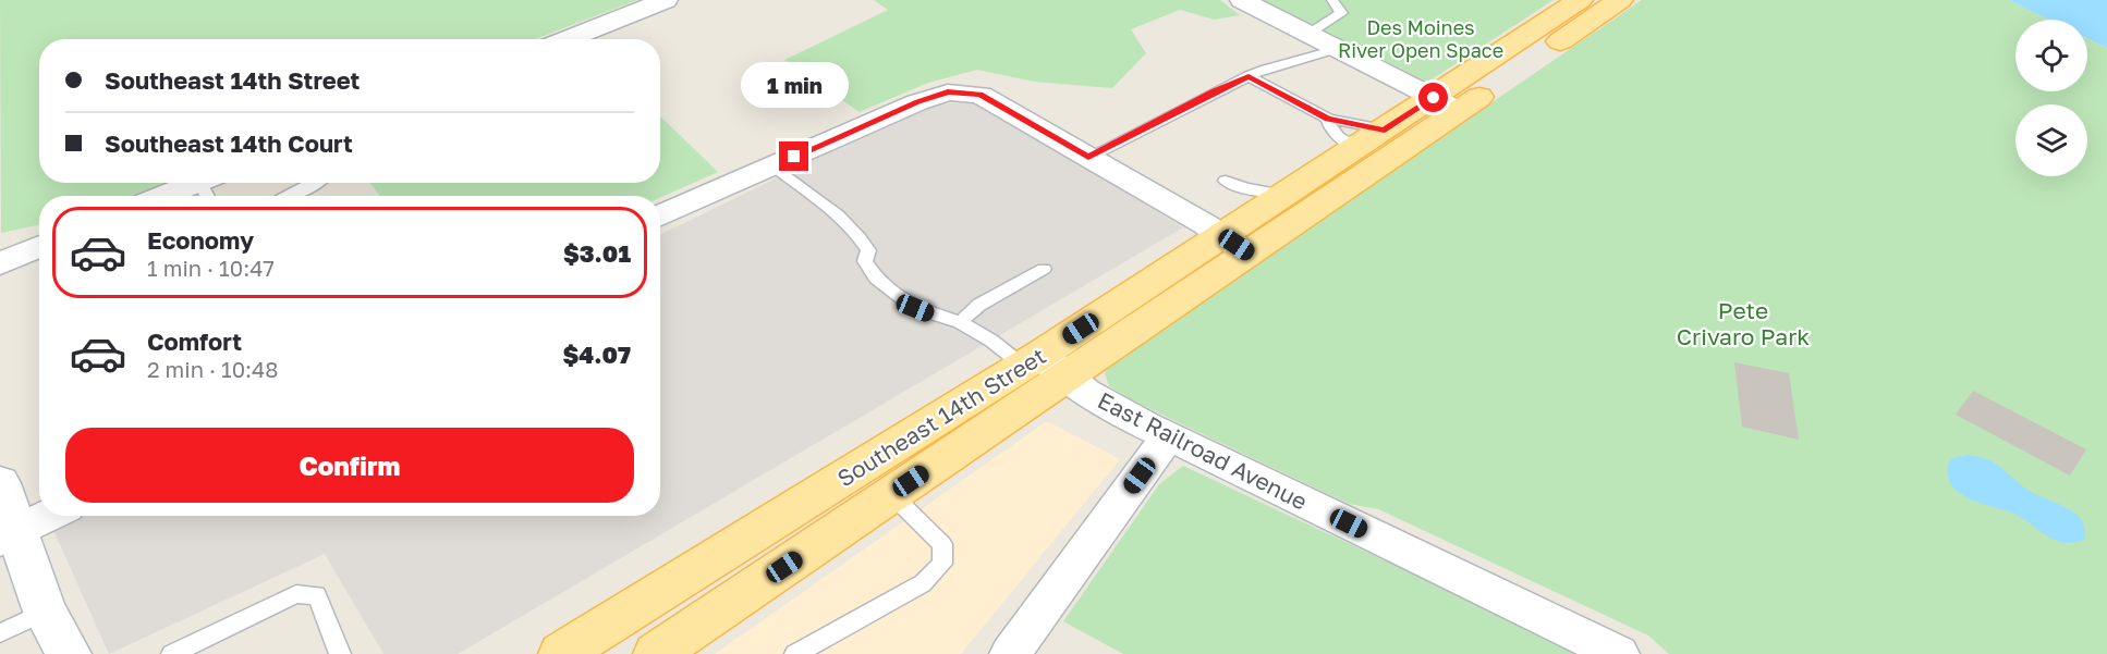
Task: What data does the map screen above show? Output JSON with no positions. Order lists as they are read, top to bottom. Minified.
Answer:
{"streets":{"main road":["Southeast 14th Street"],"street":["East Railroad Avenue"]},"crossings":[["Southeast 14th Street","East Railroad Avenue"]],"parks":["Des Moines River Open Space","Pete Crivaro Park"],"page":{"banner":["Southeast 14th Street","Southeast 14th Court"],"bubble":"1 min","list":[{"name":"Economy","note":"1 min · 10:47","value":"$3.01"},{"name":"Comfort","note":"2 min · 10:48","value":"$4.07"}],"buttons":"Confirm"}}
